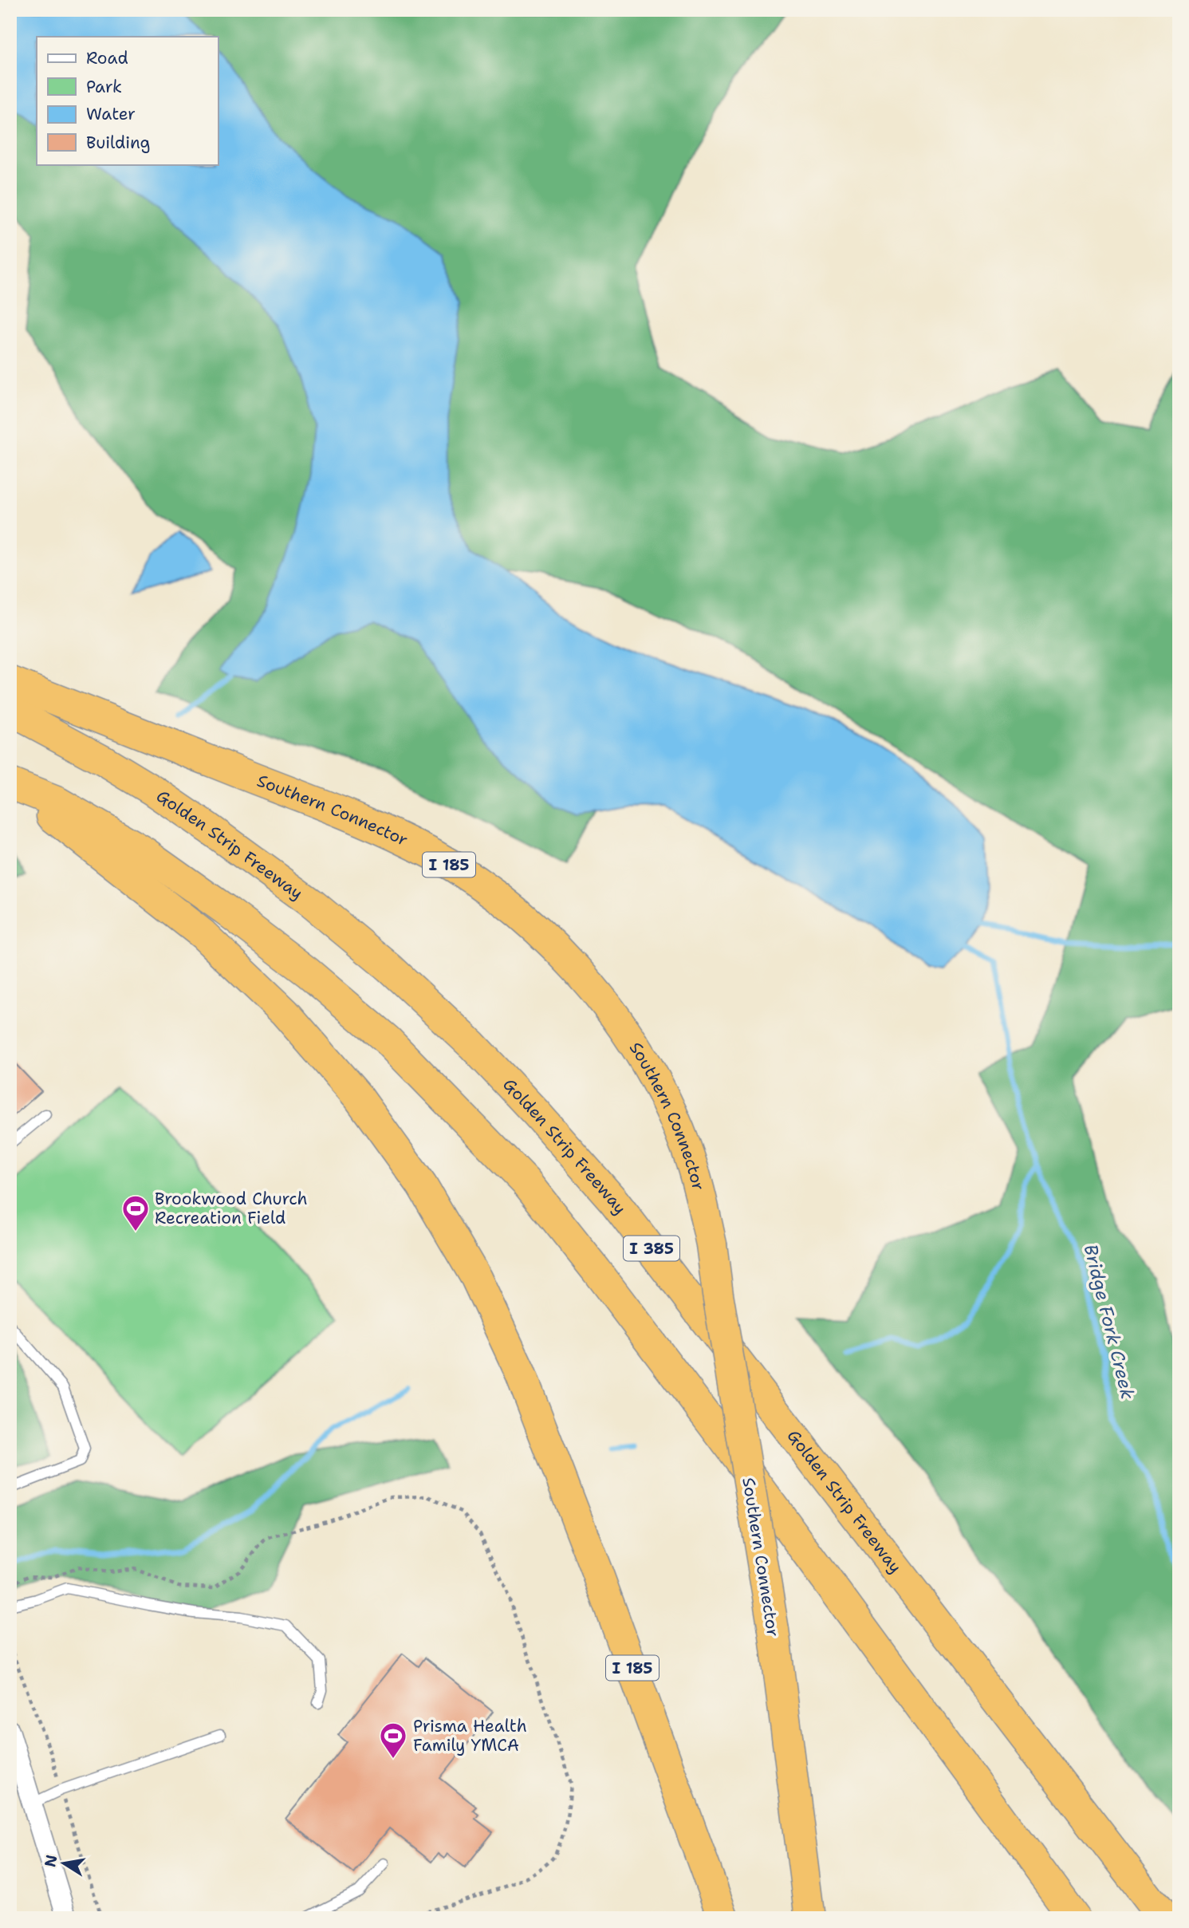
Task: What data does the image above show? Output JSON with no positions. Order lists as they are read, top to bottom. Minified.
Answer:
{"streets":{"highway":["Southern Connector","Golden Strip Freeway","I 185","I 385"]},"water":["Bridge Fork Creek"],"places":{"sports":["Brookwood Church Recreation Field","Prisma Health Family YMCA"]},"legend":["Road","Park","Water","Building"],"north":"left"}
